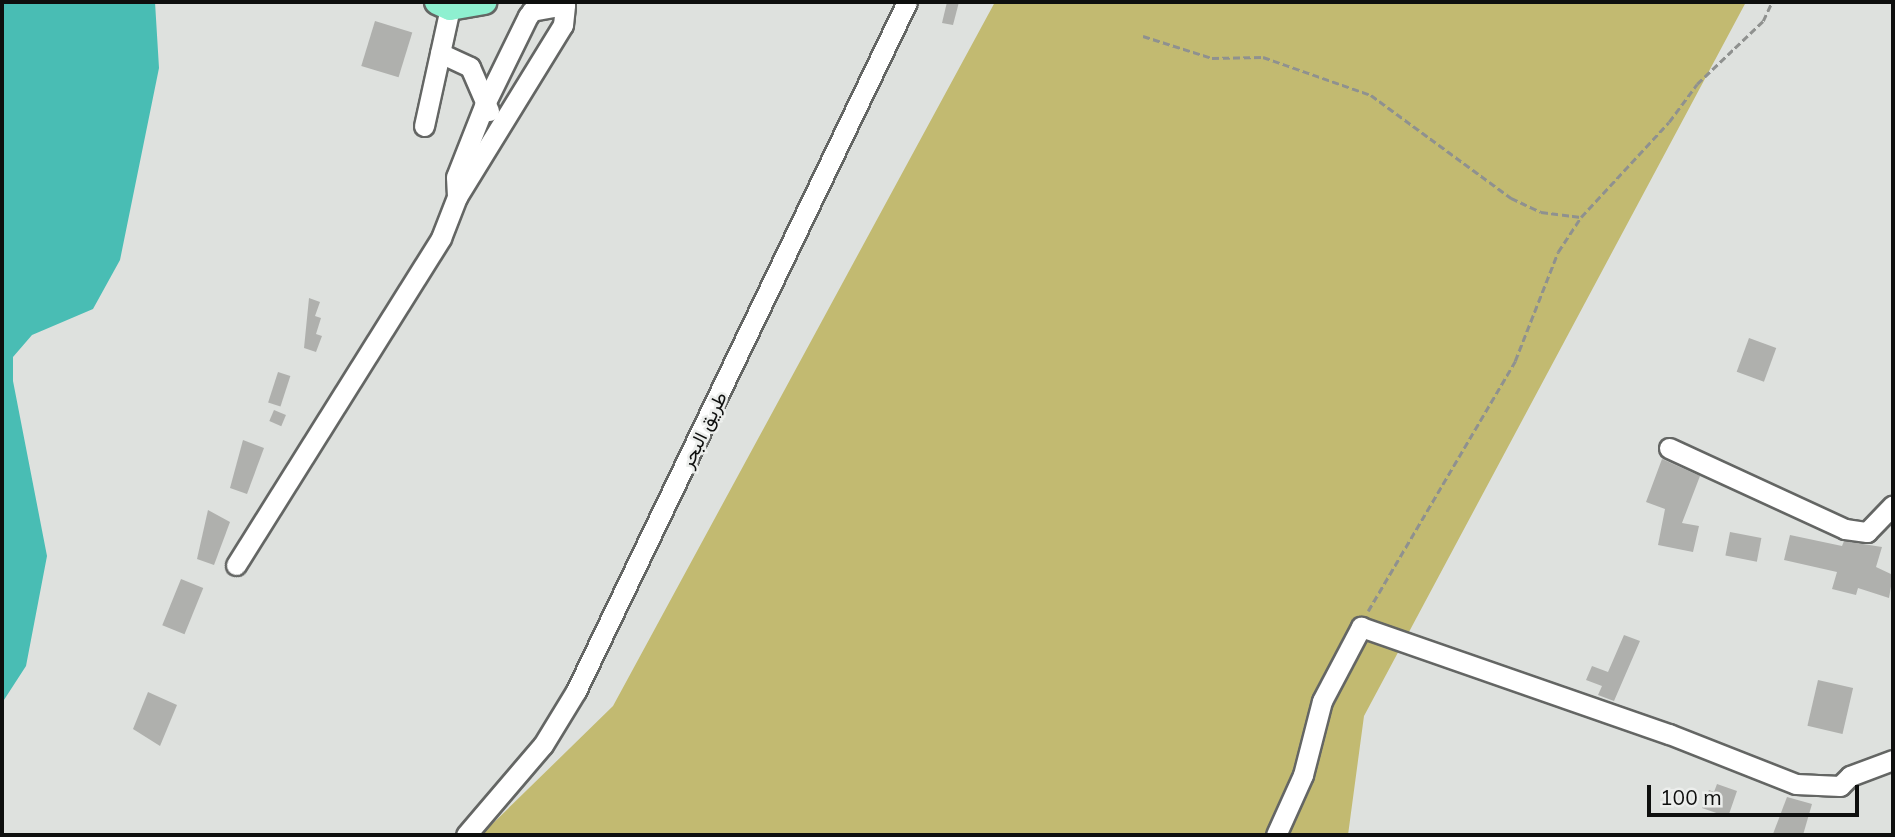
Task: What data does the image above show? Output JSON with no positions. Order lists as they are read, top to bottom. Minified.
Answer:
{"streets":{"street":["طريق البحر"]},"scale_bar":"100 m"}
